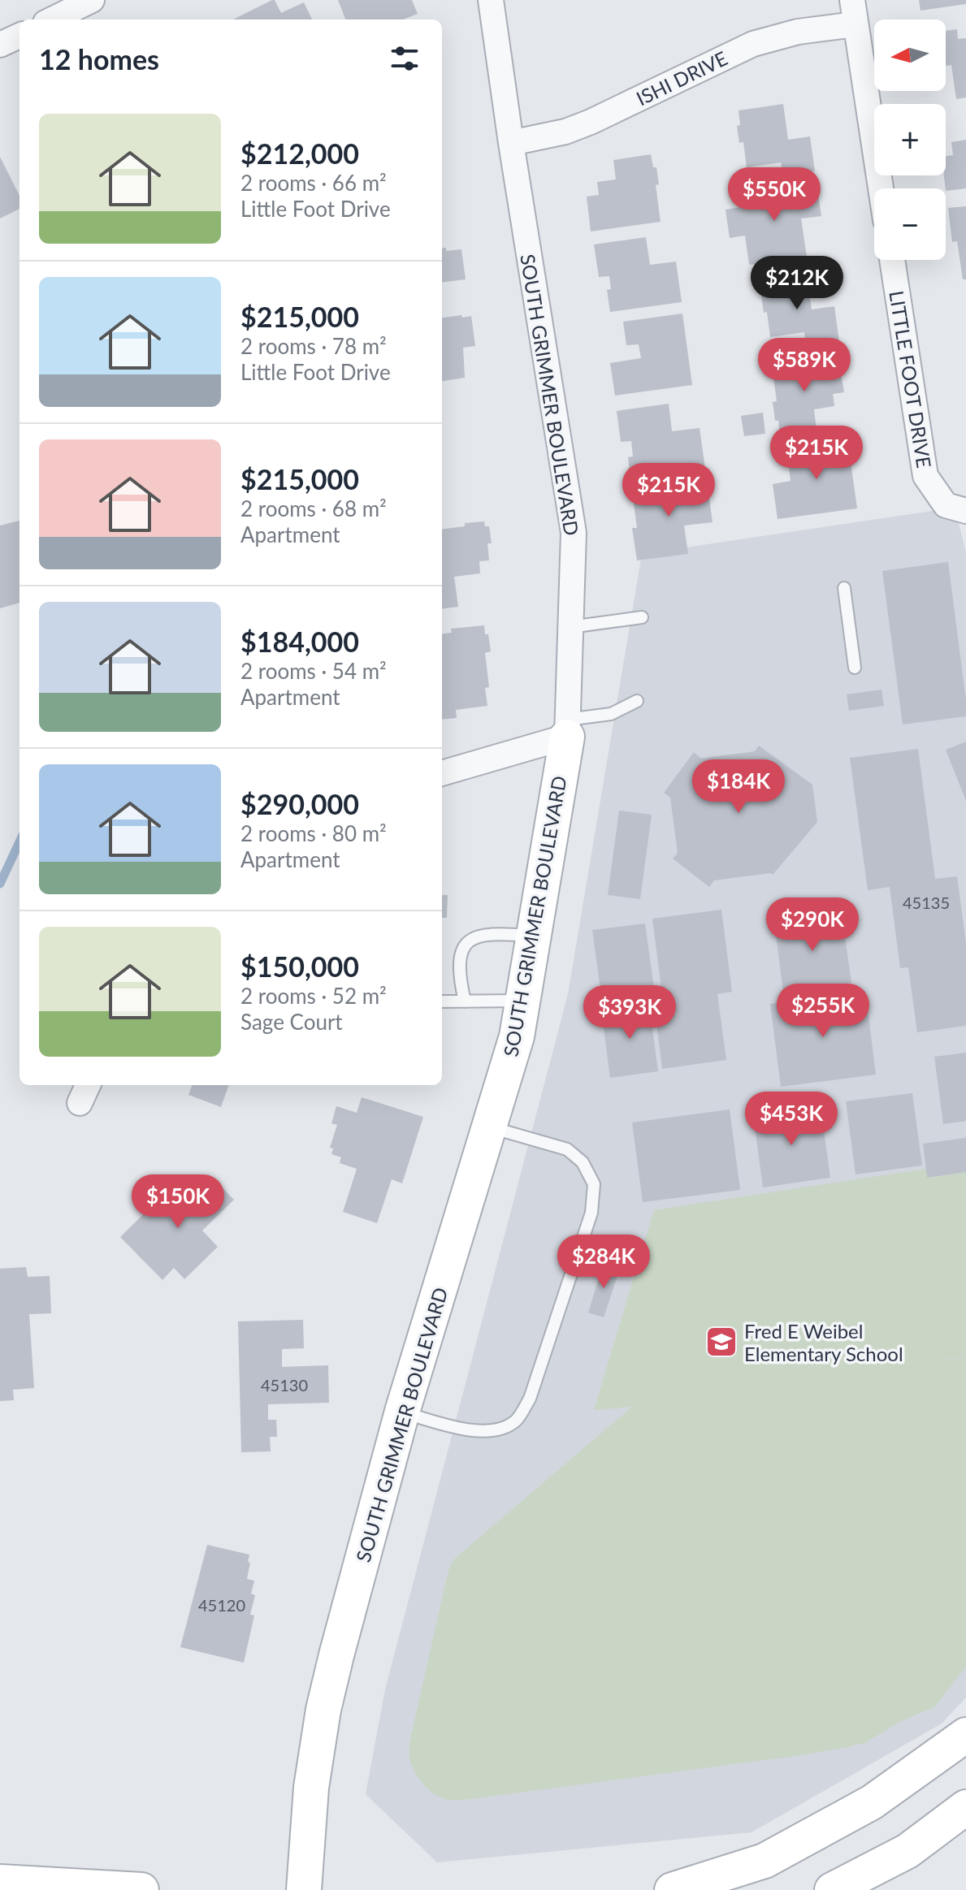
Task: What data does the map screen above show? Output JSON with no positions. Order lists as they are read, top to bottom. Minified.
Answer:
{"streets":{"street":["ISHI DRIVE","LITTLE FOOT DRIVE","SOUTH GRIMMER BOULEVARD"]},"crossings":[["ISHI DRIVE","SOUTH GRIMMER BOULEVARD"]],"places":{"school or university":["Fred E Weibel Elementary School"]},"house_numbers":["45135","45130","45120"],"north":"left","page":{"map_buttons":["+","−"],"heading":"12 homes","list":[{"name":"$212,000","note":"2 rooms · 66 m² · Little Foot Drive"},{"name":"$215,000","note":"2 rooms · 78 m² · Little Foot Drive"},{"name":"$215,000","note":"2 rooms · 68 m² · Apartment"},{"name":"$184,000","note":"2 rooms · 54 m² · Apartment"},{"name":"$290,000","note":"2 rooms · 80 m² · Apartment"},{"name":"$150,000","note":"2 rooms · 52 m² · Sage Court"}],"price":["$550K","$212K","$589K","$215K","$215K","$184K","$290K","$255K","$393K","$453K","$150K","$284K"]}}
